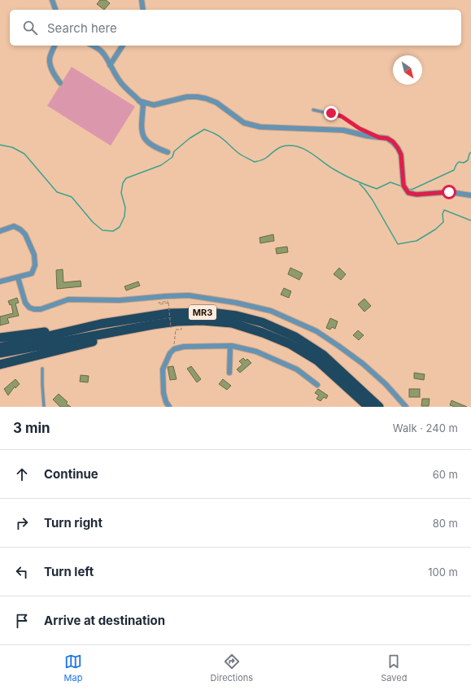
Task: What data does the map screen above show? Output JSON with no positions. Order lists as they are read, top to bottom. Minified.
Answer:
{"streets":{"highway":["MR3"]},"north":"bottom right","page":{"search":"Search here","heading":["3 min","Walk · 240 m"],"list":[["Continue","60 m"],["Turn right","80 m"],["Turn left","100 m"],"Arrive at destination"],"nav":["Map","Directions","Saved"]}}
